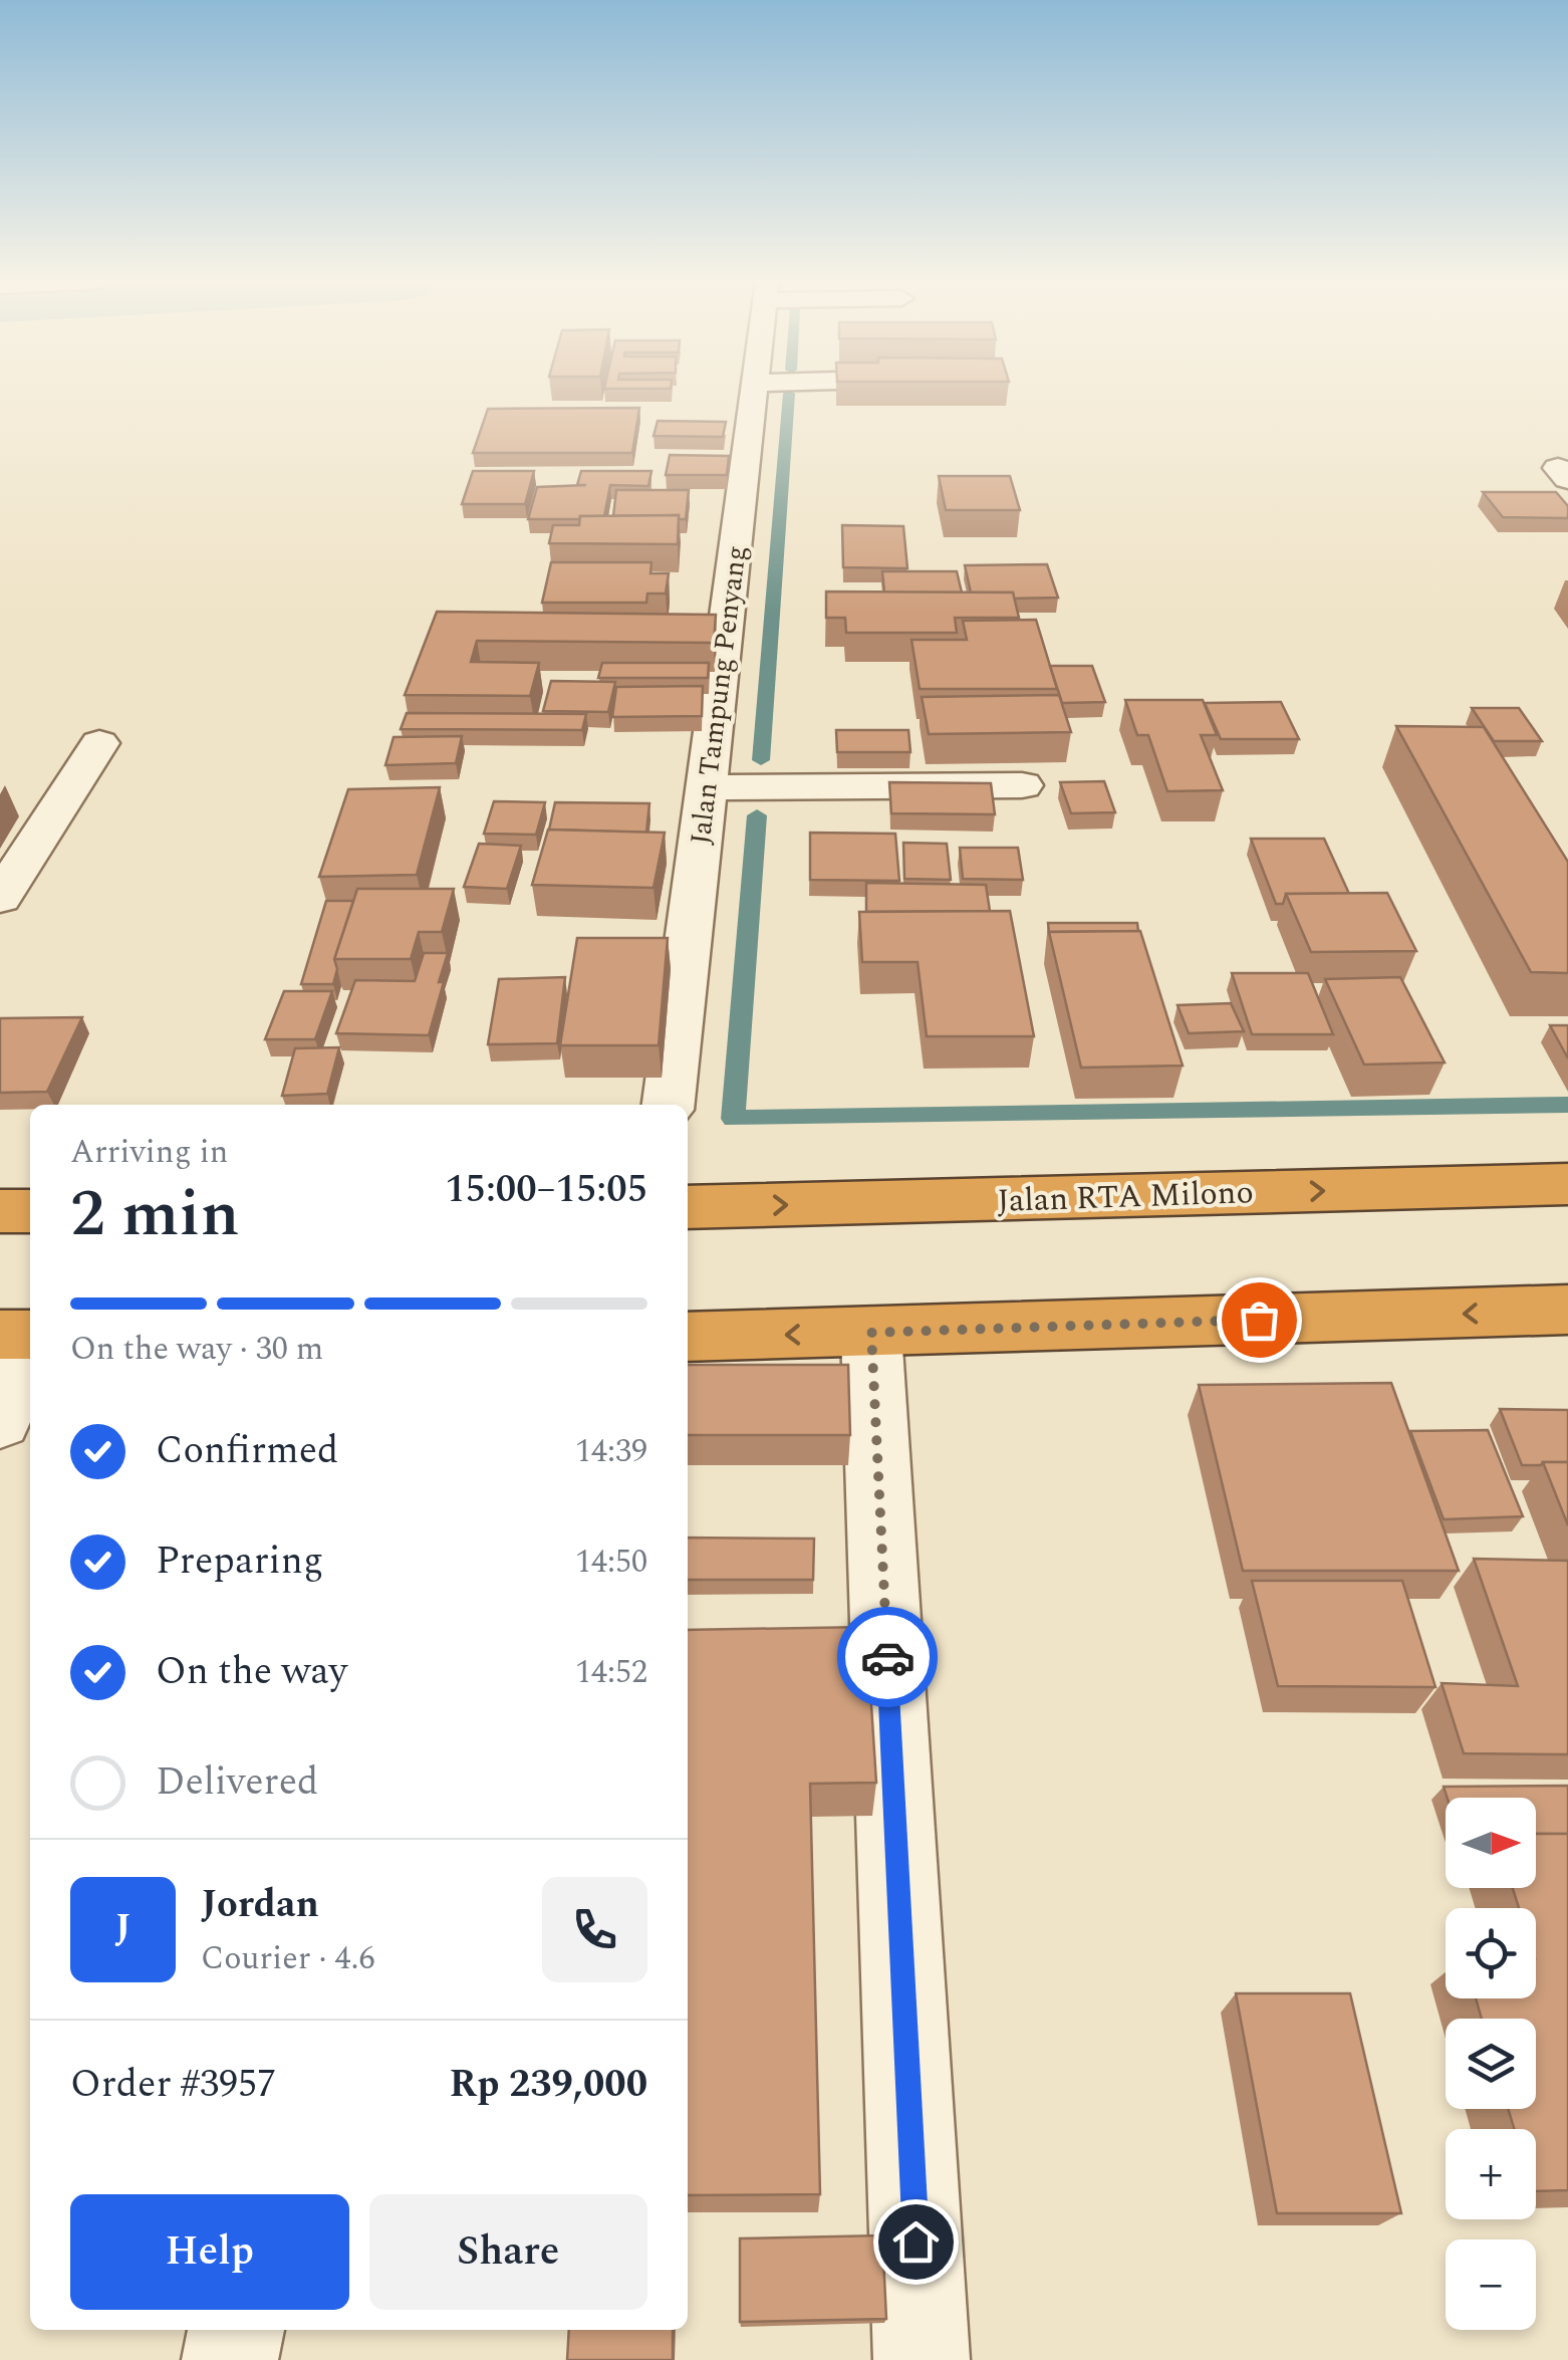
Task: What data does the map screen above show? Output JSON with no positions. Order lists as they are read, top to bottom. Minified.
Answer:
{"streets":{"highway":["Jalan RTA Milono"],"street":["Jalan Tampung Penyang"]},"north":"right","page":{"heading":["2 min","Arriving in","15:00–15:05"],"panel":["Jordan","Courier · 4.6","Order #3957","Rp 239,000"],"bar":"On the way · 30 m","list":[["Confirmed","14:39"],["Preparing","14:50"],["On the way","14:52"],"Delivered"],"map_buttons":["+","−"],"round":"J","buttons":["Help","Share"]}}
